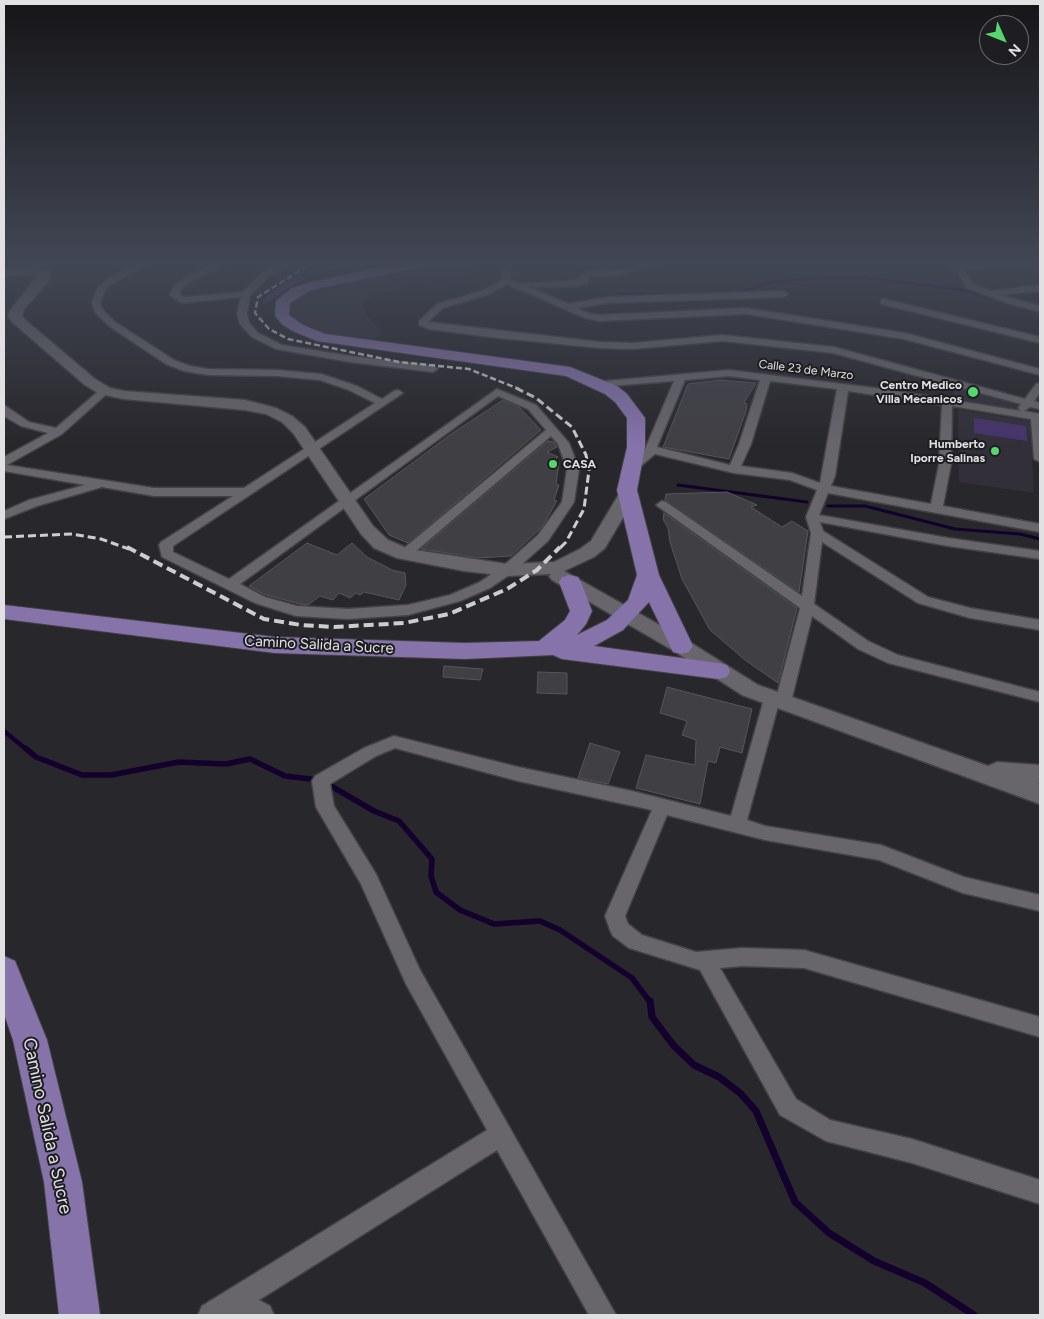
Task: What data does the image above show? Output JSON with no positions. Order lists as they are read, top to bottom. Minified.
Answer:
{"streets":{"main road":["Camino Salida a Sucre"],"street":["Calle 23 de Marzo"]},"places":["Centro Medico Villa Mecanicos","Humberto Iporre Salinas","CASA"],"north":"bottom right"}
